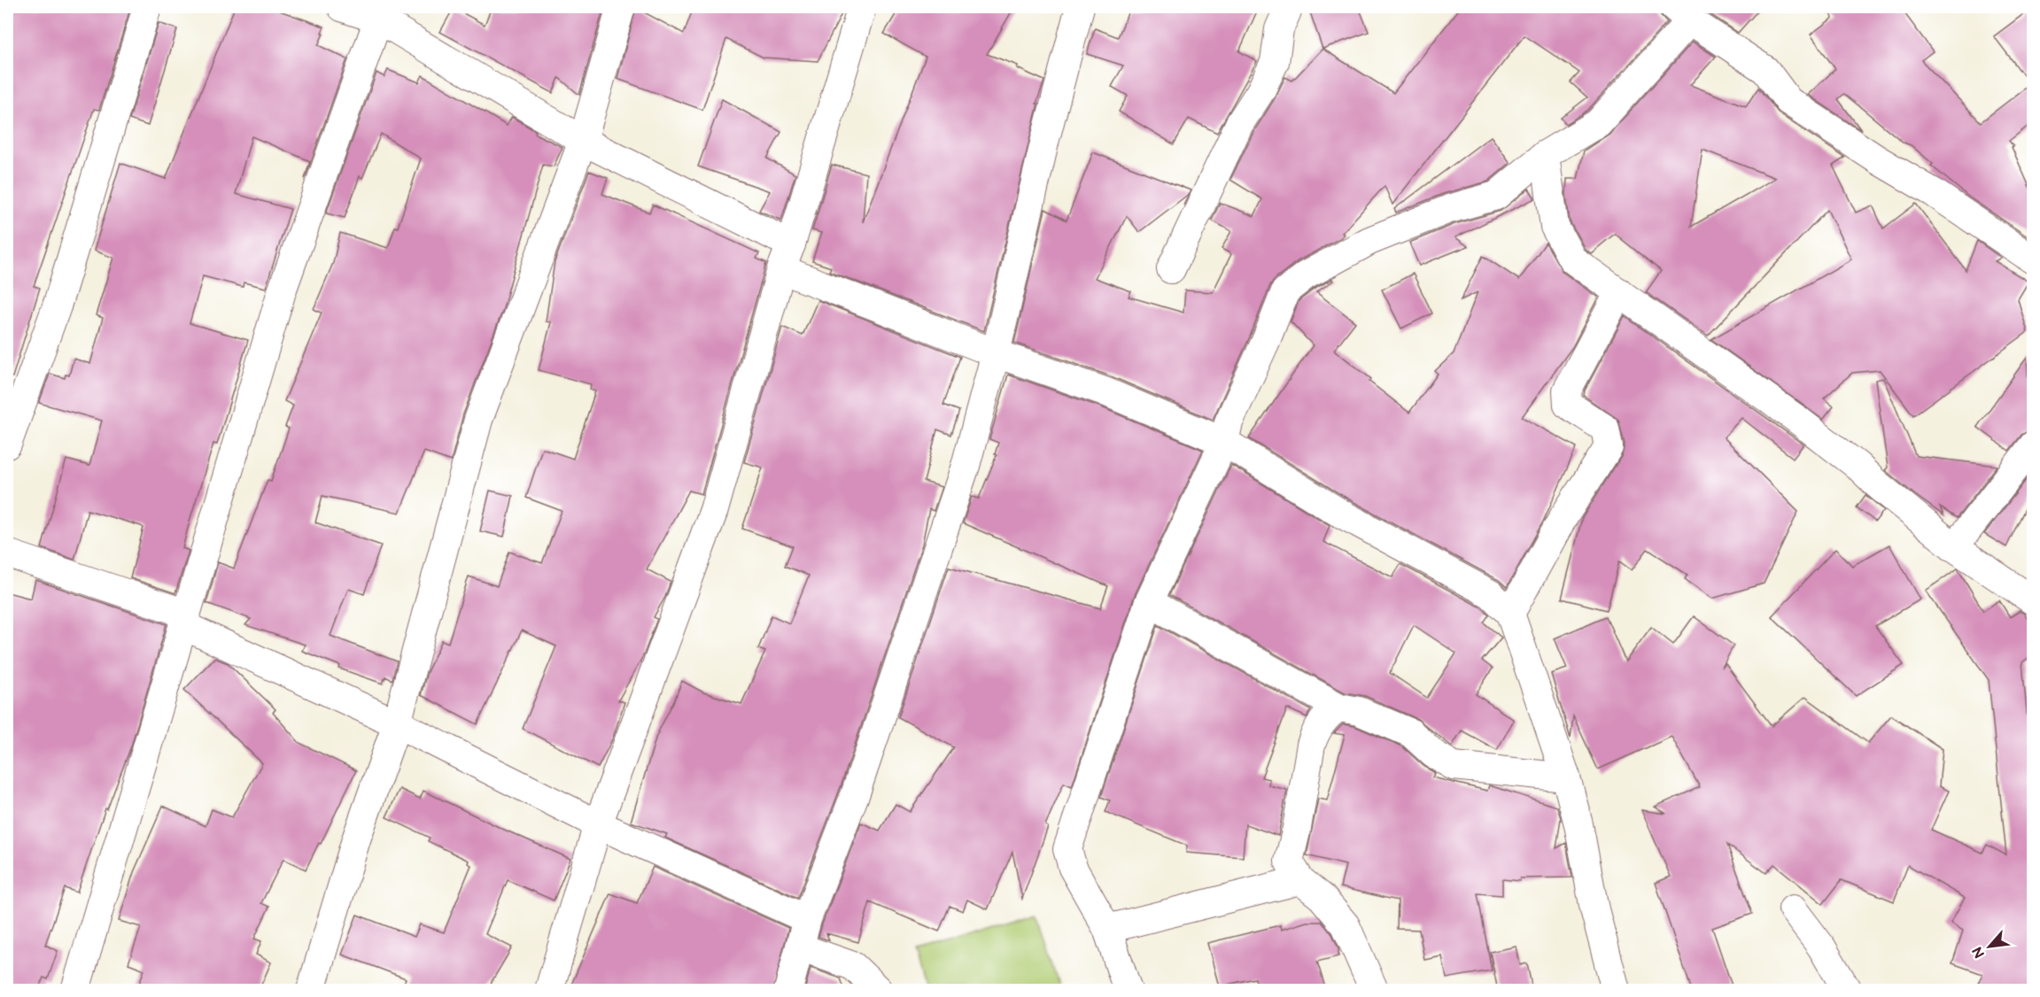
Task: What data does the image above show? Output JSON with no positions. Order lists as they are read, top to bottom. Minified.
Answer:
{"north":"bottom left"}
